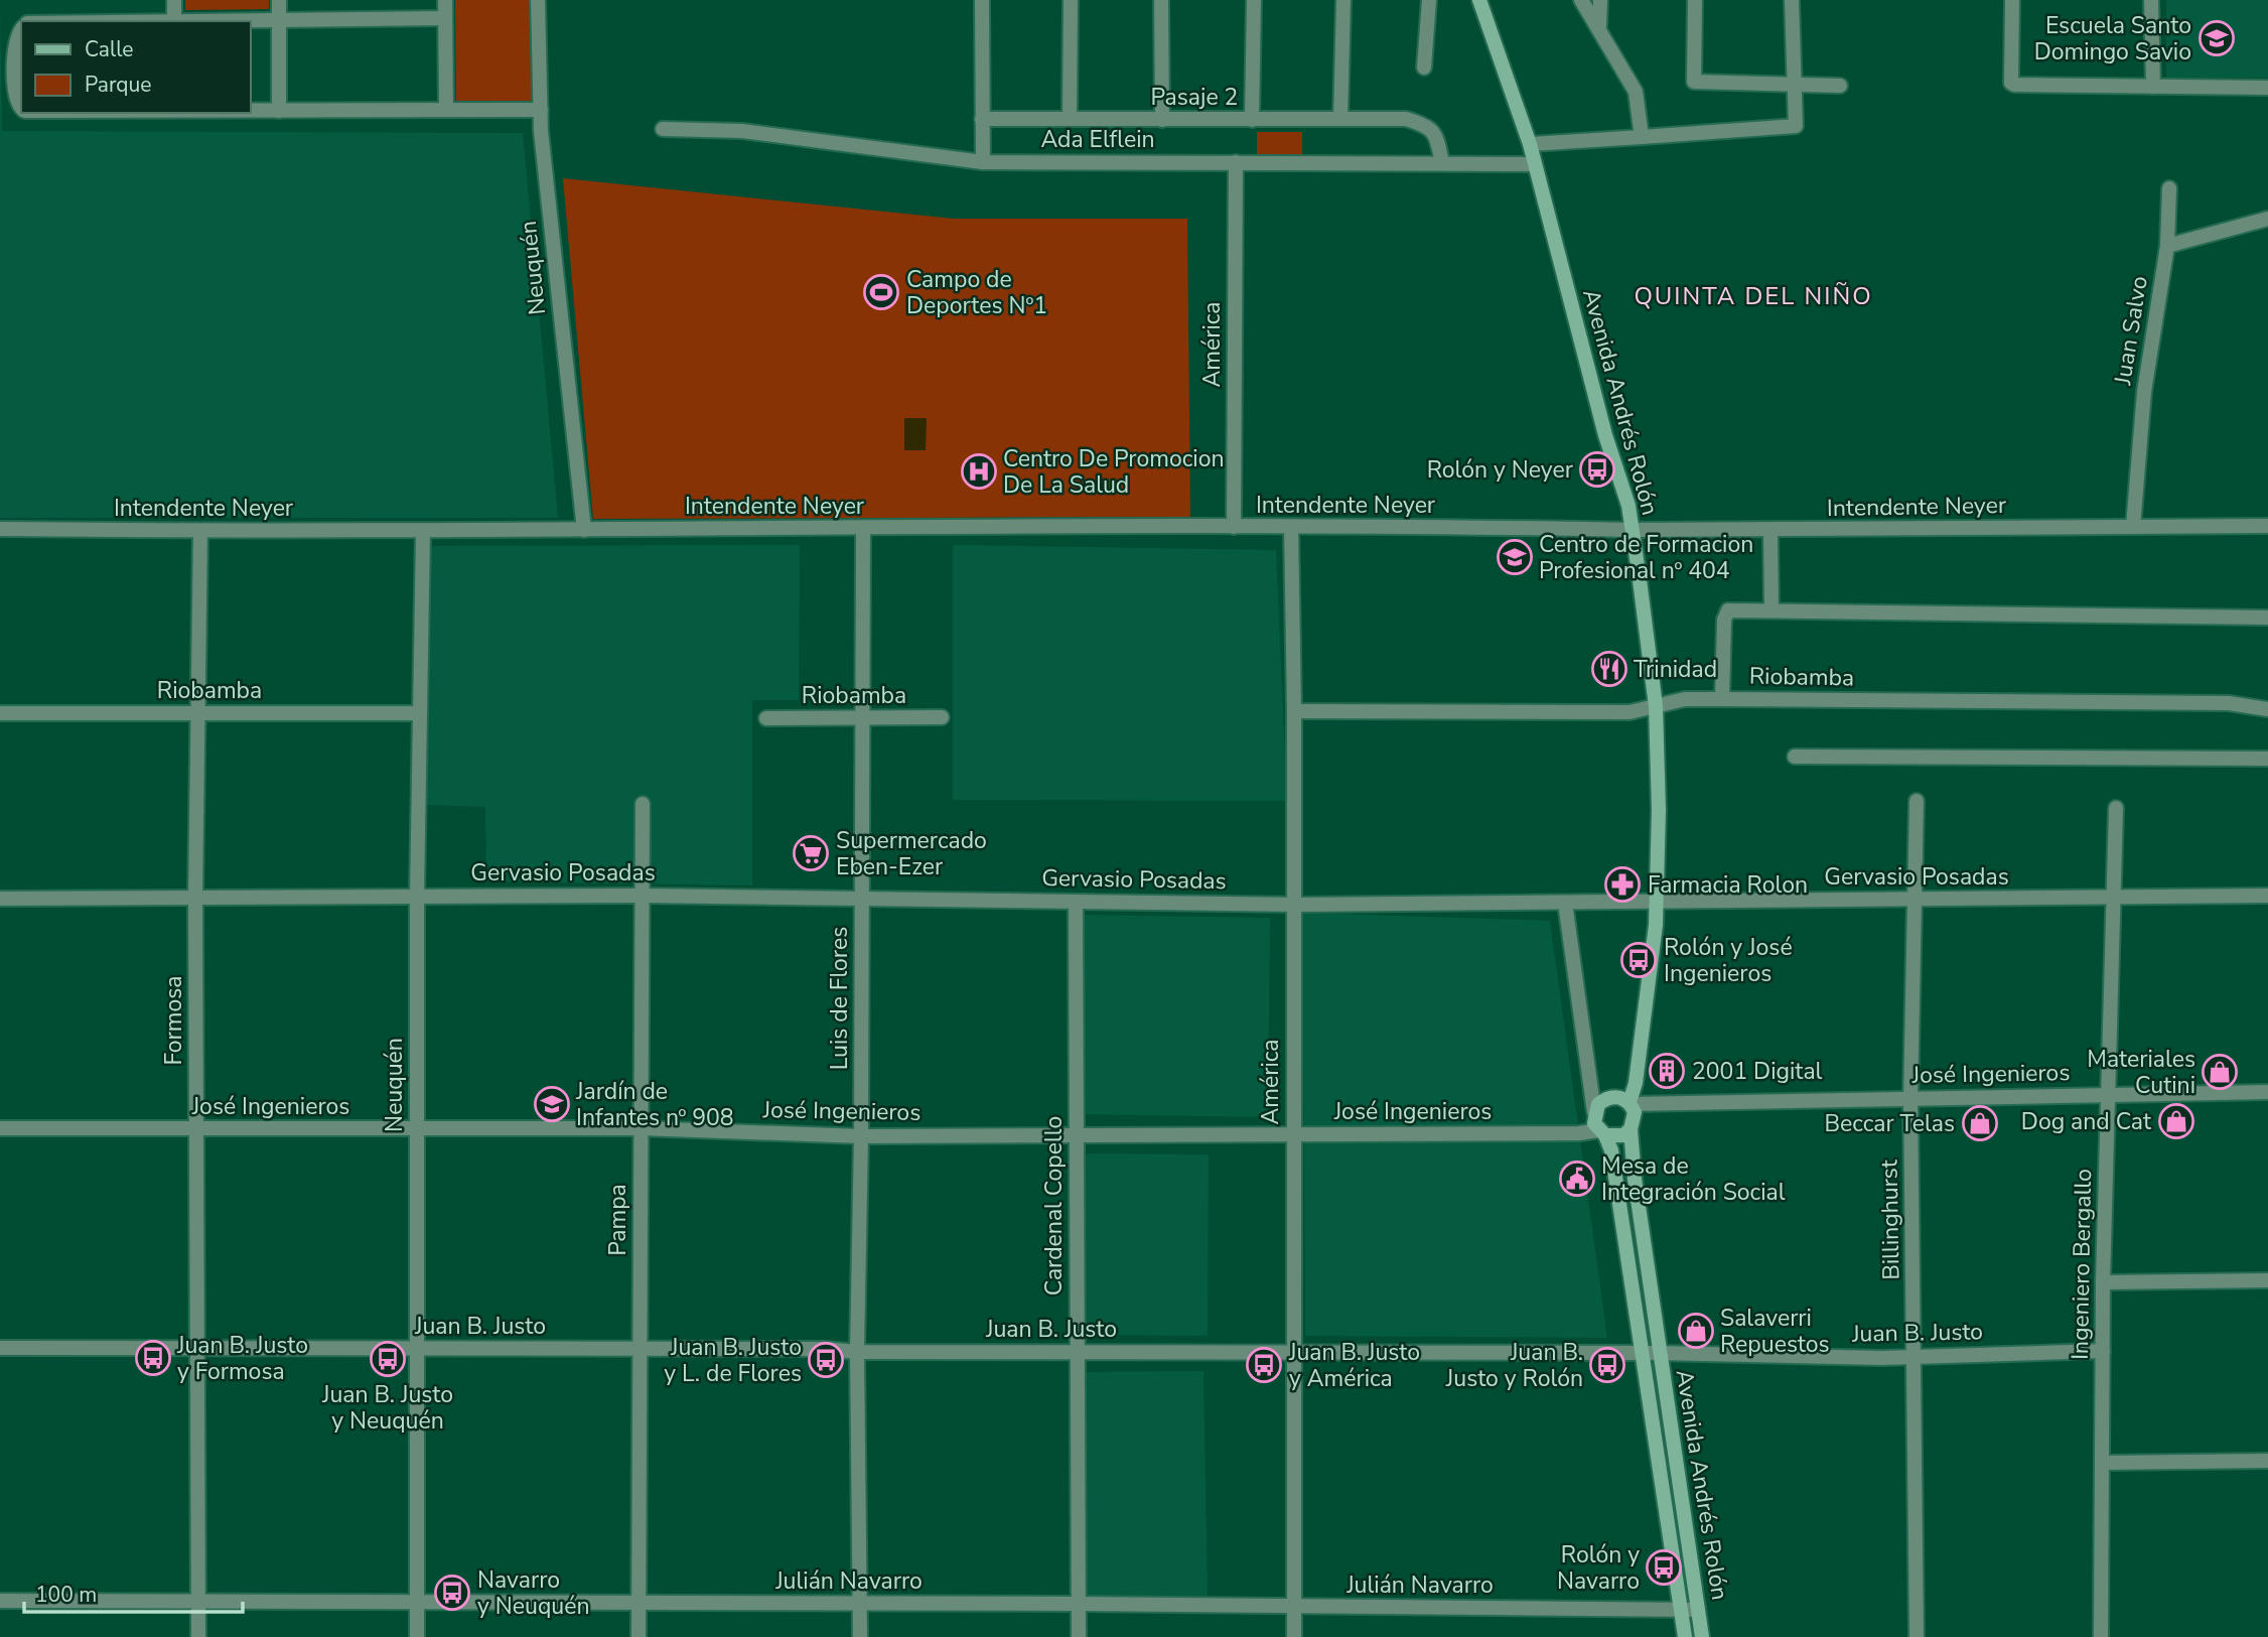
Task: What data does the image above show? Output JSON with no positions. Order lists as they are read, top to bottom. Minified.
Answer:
{"streets":{"main road":["Avenida Andrés Rolón"],"street":["Pasaje 2","Ada Elflein","Neuquén","Juan Salvo","América","Intendente Neyer","Riobamba","Gervasio Posadas","Luis de Flores","Formosa","José Ingenieros","Cardenal Copello","Pampa","Billinghurst","Ingeniero Bergallo","Juan B. Justo","Julián Navarro"]},"crossings":[["Pasaje 2","Ada Elflein"],["Ada Elflein","América"],["Ada Elflein","Avenida Andrés Rolón"],["Neuquén","Intendente Neyer"],["Neuquén","Riobamba"],["Neuquén","Gervasio Posadas"],["Neuquén","José Ingenieros"],["Neuquén","Juan B. Justo"],["Neuquén","Julián Navarro"],["Juan Salvo","Intendente Neyer"],["América","Intendente Neyer"],["América","Riobamba"],["América","Gervasio Posadas"],["América","José Ingenieros"],["América","Juan B. Justo"],["América","Julián Navarro"],["Avenida Andrés Rolón","Intendente Neyer"],["Avenida Andrés Rolón","Riobamba"],["Avenida Andrés Rolón","Gervasio Posadas"],["Avenida Andrés Rolón","José Ingenieros"],["Avenida Andrés Rolón","Juan B. Justo"],["Avenida Andrés Rolón","Julián Navarro"],["Intendente Neyer","Luis de Flores"],["Intendente Neyer","Formosa"],["Riobamba","Luis de Flores"],["Riobamba","Formosa"],["Gervasio Posadas","Luis de Flores"],["Gervasio Posadas","Formosa"],["Gervasio Posadas","Cardenal Copello"],["Gervasio Posadas","Pampa"],["Gervasio Posadas","Billinghurst"],["Gervasio Posadas","Ingeniero Bergallo"],["Luis de Flores","José Ingenieros"],["Luis de Flores","Juan B. Justo"],["Luis de Flores","Julián Navarro"],["Formosa","José Ingenieros"],["Formosa","Juan B. Justo"],["Formosa","Julián Navarro"],["José Ingenieros","Cardenal Copello"],["José Ingenieros","Pampa"],["José Ingenieros","Billinghurst"],["José Ingenieros","Ingeniero Bergallo"],["Cardenal Copello","Juan B. Justo"],["Cardenal Copello","Julián Navarro"],["Pampa","Juan B. Justo"],["Pampa","Julián Navarro"],["Billinghurst","Juan B. Justo"],["Ingeniero Bergallo","Juan B. Justo"]],"districts":["QUINTA DEL NIÑO"],"places":{"school or university":["Escuela Santo Domingo Savio","Centro de Formacion Profesional nº 404","Jardín de Infantes nº 908"],"sports":["Campo de Deportes Nº1"],"bus stop":["Rolón y Neyer","Rolón y José Ingenieros","Juan B. Justo y Formosa","Juan B. Justo y Neuquén","Juan B. Justo y L. de Flores","Juan B. Justo y América","Juan B. Justo y Rolón","Rolón y Navarro","Navarro y Neuquén"],"hospital":["Centro De Promocion De La Salud"],"restaurant":["Trinidad"],"supermarket":["Supermercado Eben-Ezer"],"pharmacy":["Farmacia Rolon"],"building":["2001 Digital"],"shop":["Materiales Cutini","Dog and Cat","Beccar Telas","Salaverri Repuestos"],"public building":["Mesa de Integración Social"]},"legend":["Calle","Parque"],"scale_bar":"100 m"}
